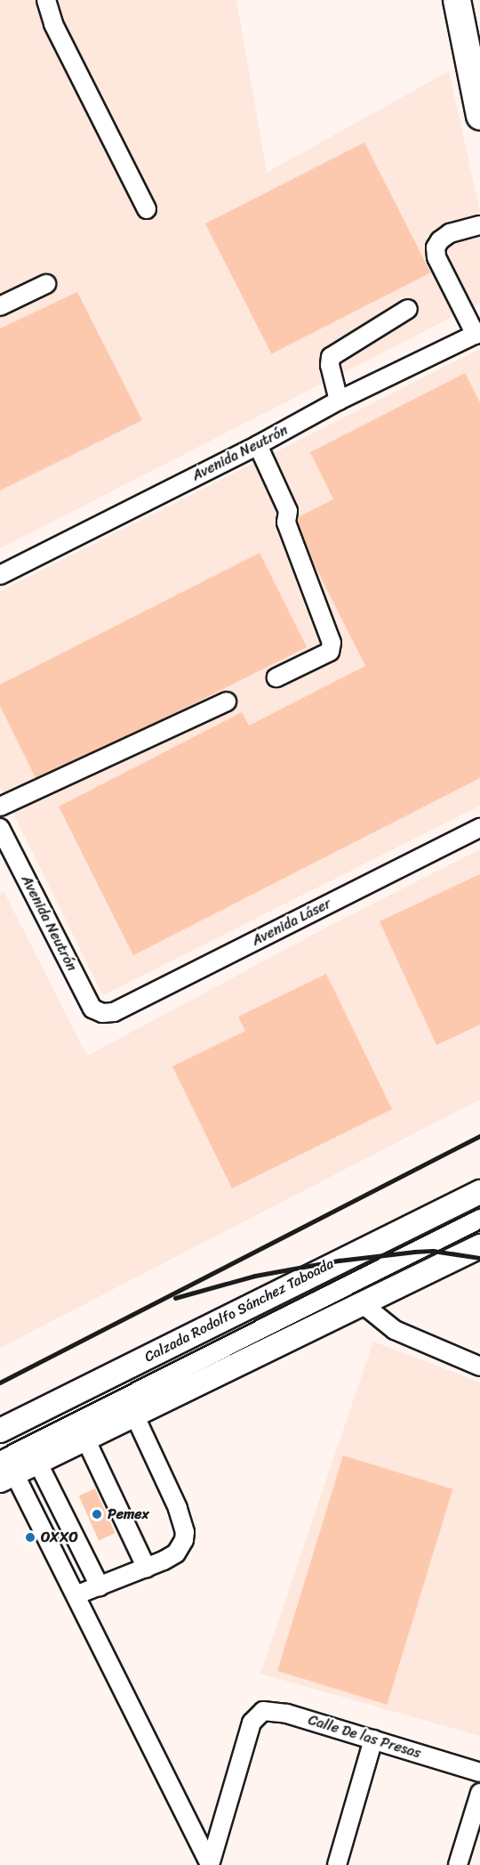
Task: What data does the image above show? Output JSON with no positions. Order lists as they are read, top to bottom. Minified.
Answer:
{"streets":{"main road":["Calzada Rodolfo Sánchez Taboada"],"street":["Avenida Neutrón","Avenida Láser","Calle De las Presas"]},"crossings":[["Avenida Neutrón","Avenida Láser"]],"places":["Pemex","OXXO"]}
